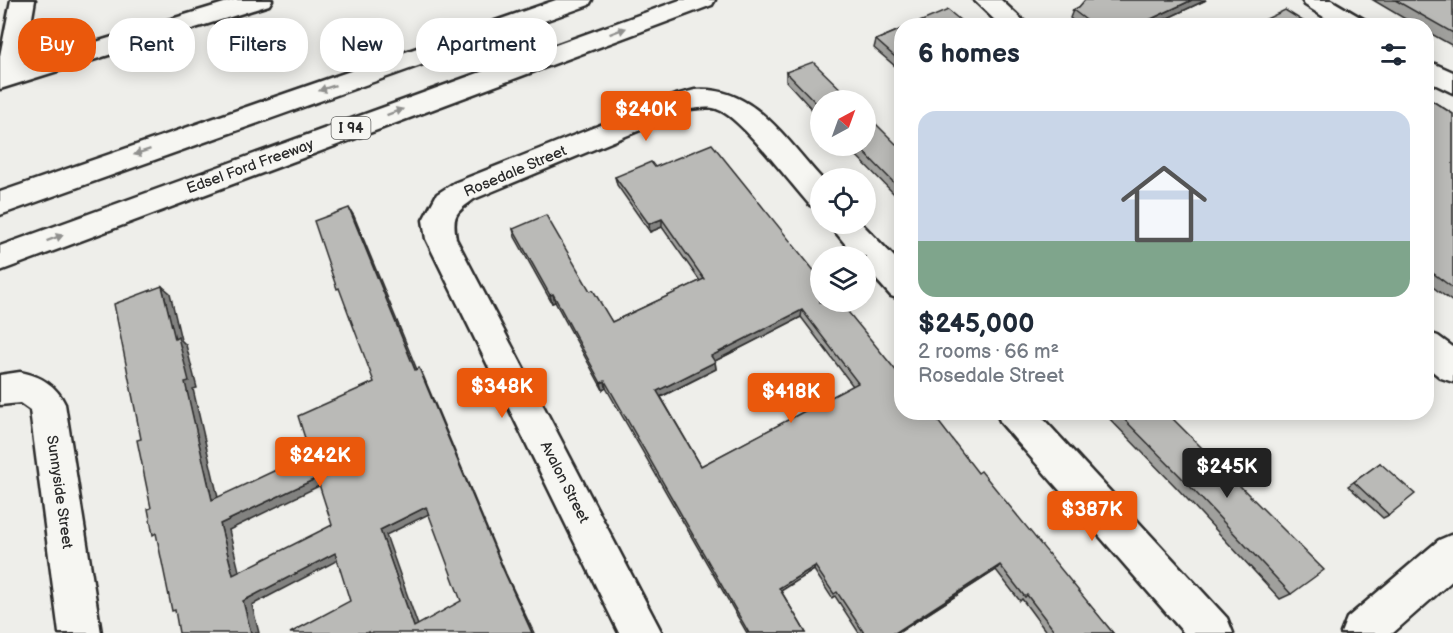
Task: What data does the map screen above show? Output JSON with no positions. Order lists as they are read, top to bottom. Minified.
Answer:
{"streets":{"main road":["I 94","Edsel Ford Freeway","Rosedale Street","Avalon Street","Sunnyside Street"]},"crossings":[["Rosedale Street","Avalon Street"]],"north":"top right","page":{"chip":["Buy","Rent","Filters","New","Apartment"],"heading":"6 homes","list":[{"name":"$245,000","note":"2 rooms · 66 m² · Rosedale Street"}],"price":["$240K","$348K","$418K","$242K","$245K","$387K"]}}
